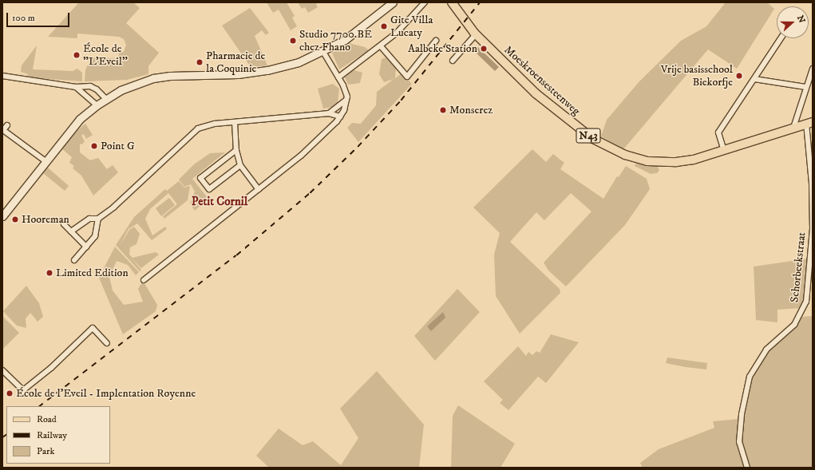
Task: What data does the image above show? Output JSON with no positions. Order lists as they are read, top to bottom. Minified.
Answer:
{"streets":{"main road":["Moeskroensesteenweg","N43"],"street":["Schorbeekstraat"]},"crossings":[["Moeskroensesteenweg","Schorbeekstraat"]],"districts":["Petit Cornil"],"places":["Gite Villa Lucaty","Studio 7700.BE chez Fhano","Aalbeke Station","École de \"L'Eveil\"","Pharmacie de la Coquinie","Vrije basisschool Biekorfje","Monserez","Point G","Hooreman","Limited Edition","École de l'Eveil - Implentation Royenne"],"legend":["Road","Railway","Park"],"scale_bar":"100 m","north":"right"}
